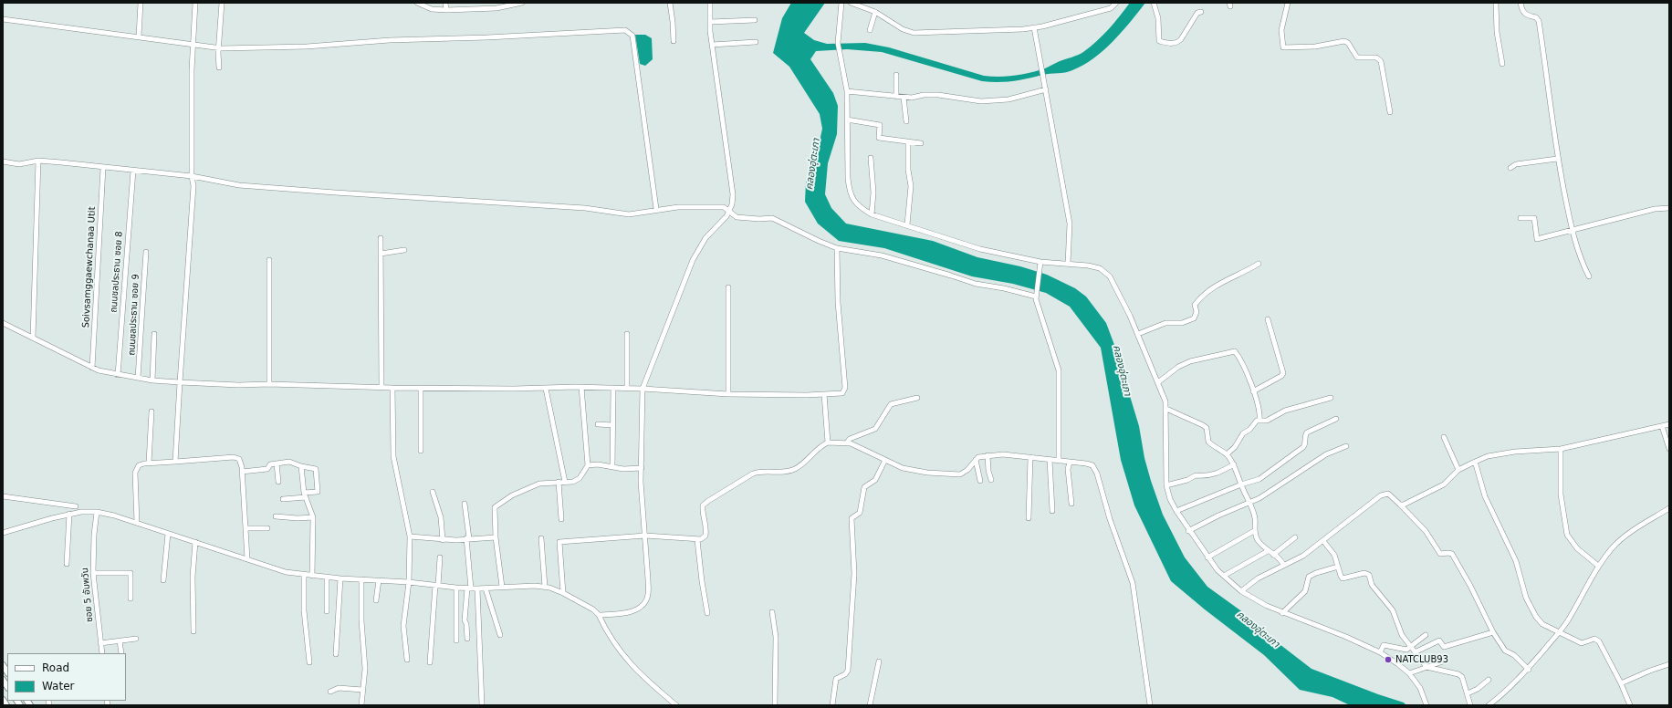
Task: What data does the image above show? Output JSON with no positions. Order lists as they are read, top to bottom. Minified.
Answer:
{"streets":{"street":["Soivsamggaewchanaa Utit","ถนนชลประธาน ซอย 8","ถนนชลประธาน ซอย 9","ซอย 5 อัมพวัน"]},"water":["คลองอุ่ตะเภา"],"places":["NATCLUB93"],"legend":["Road","Water"]}
